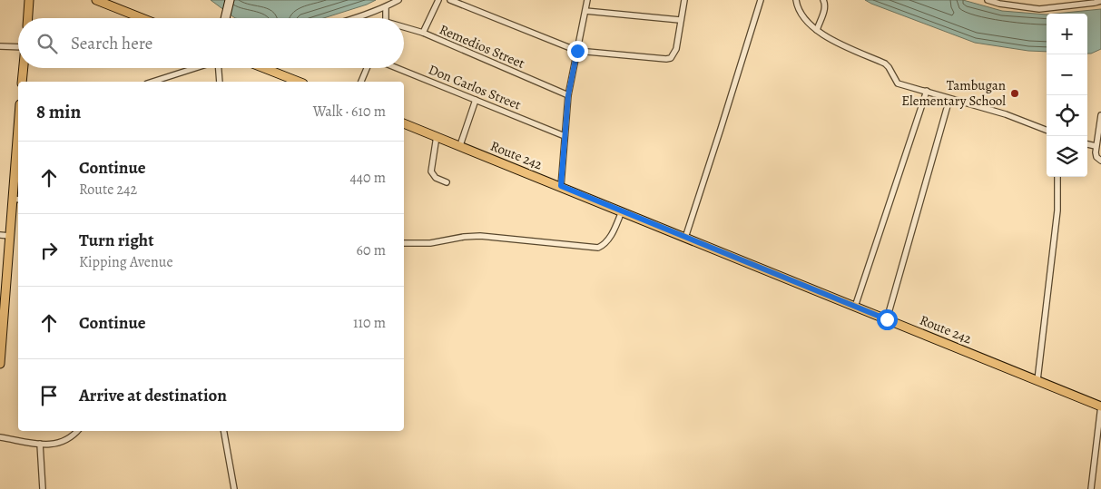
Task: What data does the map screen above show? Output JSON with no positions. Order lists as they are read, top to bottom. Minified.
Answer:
{"streets":{"main road":["Route 242"],"street":["Remedios Street","Don Carlos Street"]},"places":["Tambugan Elementary School"],"page":{"map_buttons":["+","−"],"search":"Search here","heading":["8 min","Walk · 610 m"],"list":[["Continue","Route 242","440 m"],["Turn right","Kipping Avenue","60 m"],["Continue","110 m"],"Arrive at destination"]}}
